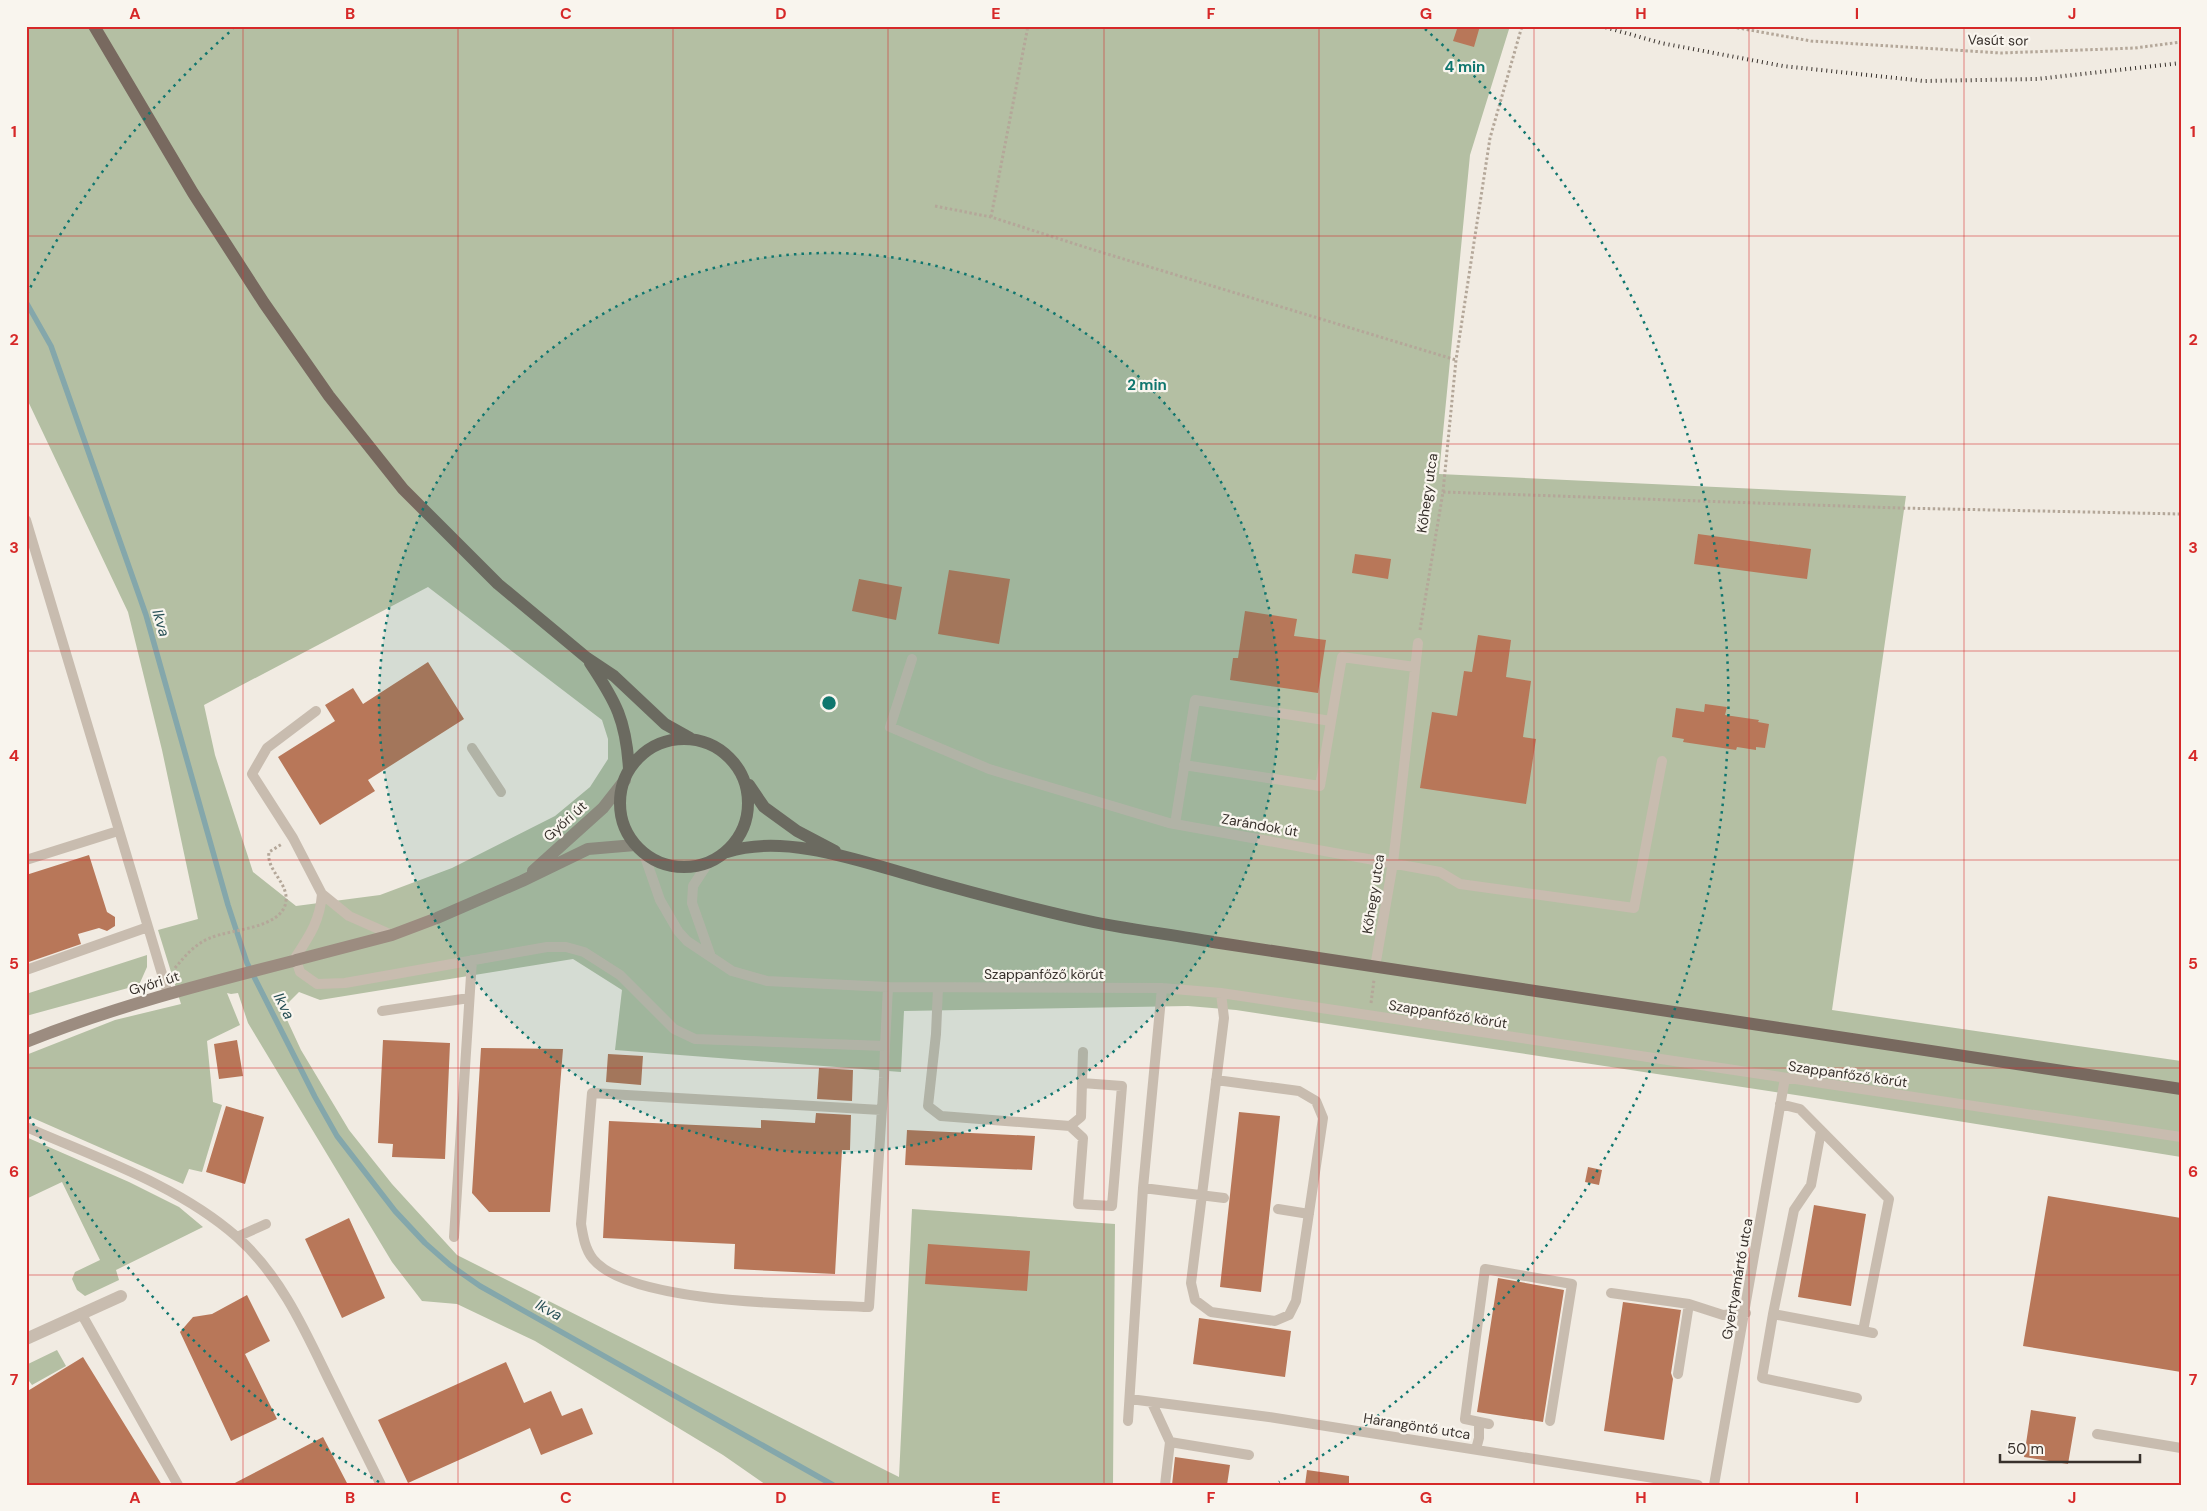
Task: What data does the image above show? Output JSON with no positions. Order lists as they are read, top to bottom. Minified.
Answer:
{"streets":{"main road":["Győri út"],"lane":["Kőhegy utca","Zarándok út","Szappanfőző körút","Gyertyamártó utca","Harangöntő utca"],"path":["Vasút sor"]},"crossings":[["Kőhegy utca","Zarándok út"],["Győri út","Szappanfőző körút"],["Szappanfőző körút","Gyertyamártó utca"]],"water":["Ikva"],"scale_bar":"50 m","grid":{"columns":["A","B","C","D","E","F","G","H","I","J"],"rows":["1","2","3","4","5","6","7"]},"rings":["4 min","2 min"]}
